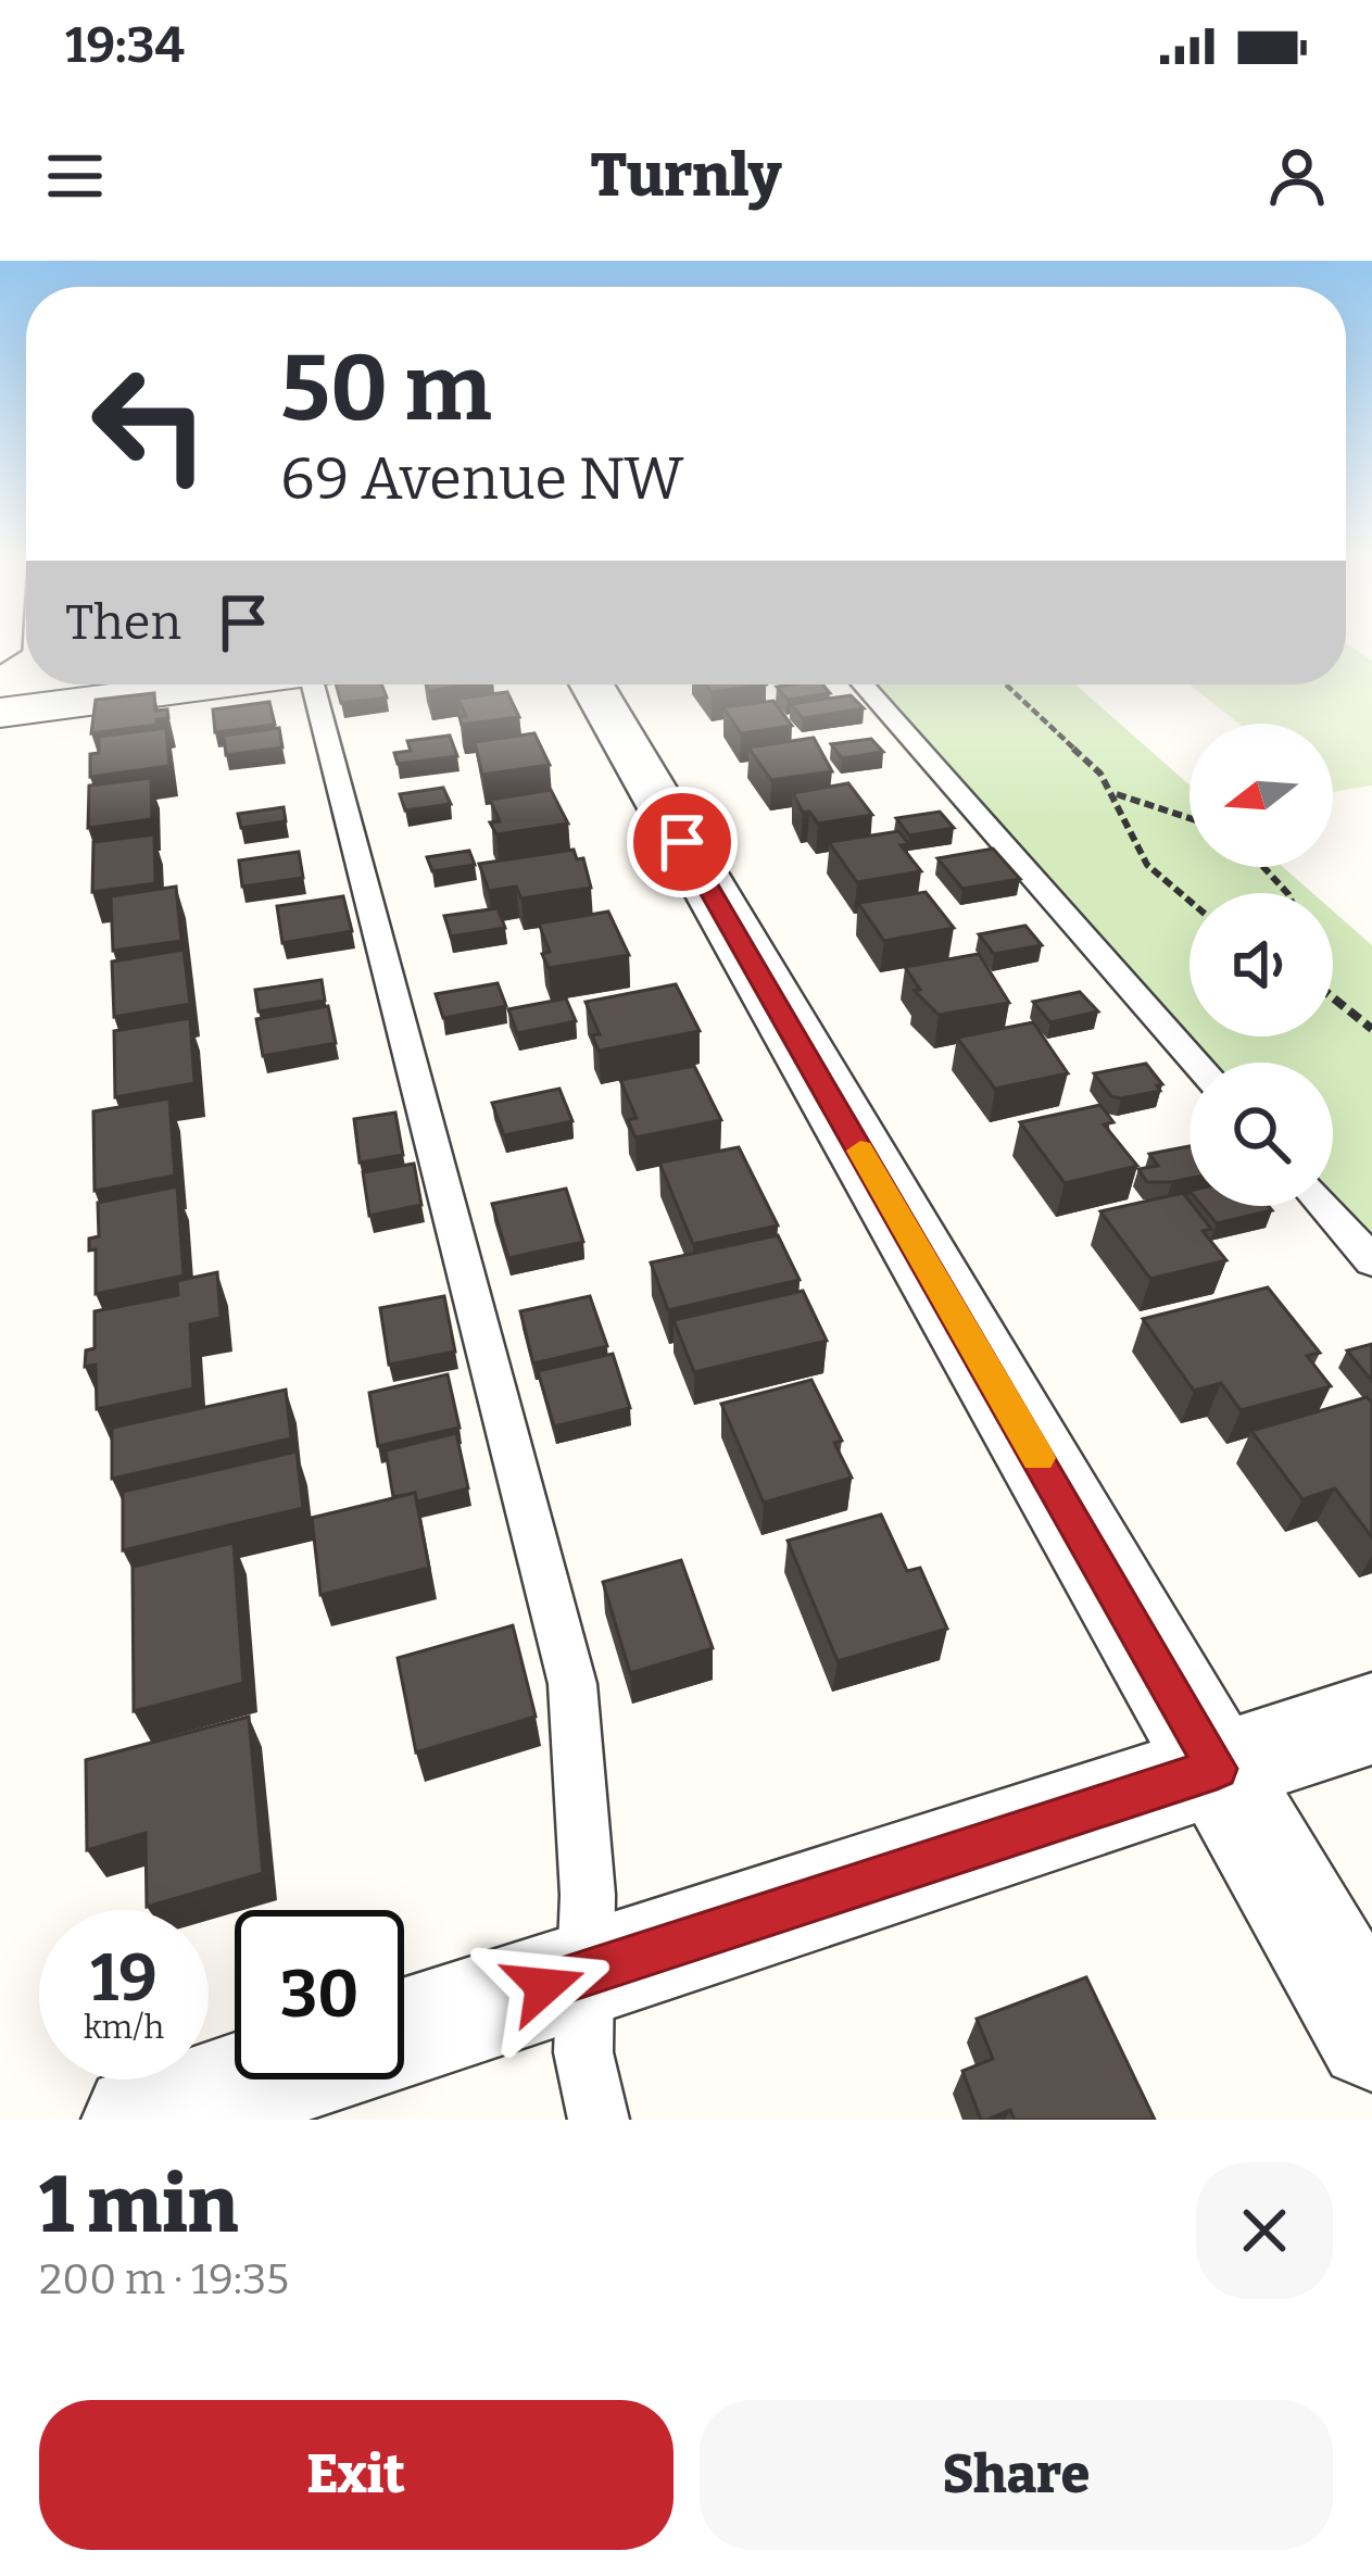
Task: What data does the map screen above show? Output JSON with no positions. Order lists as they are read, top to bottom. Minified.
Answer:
{"north":"left","page":{"status":"19:34","header":"Turnly","turn":["50 m","69 Avenue NW"],"then":"Then","speed":"19 km/h","limit":"30","heading":["1 min","200 m · 19:35"],"buttons":["Exit","Share"]}}
